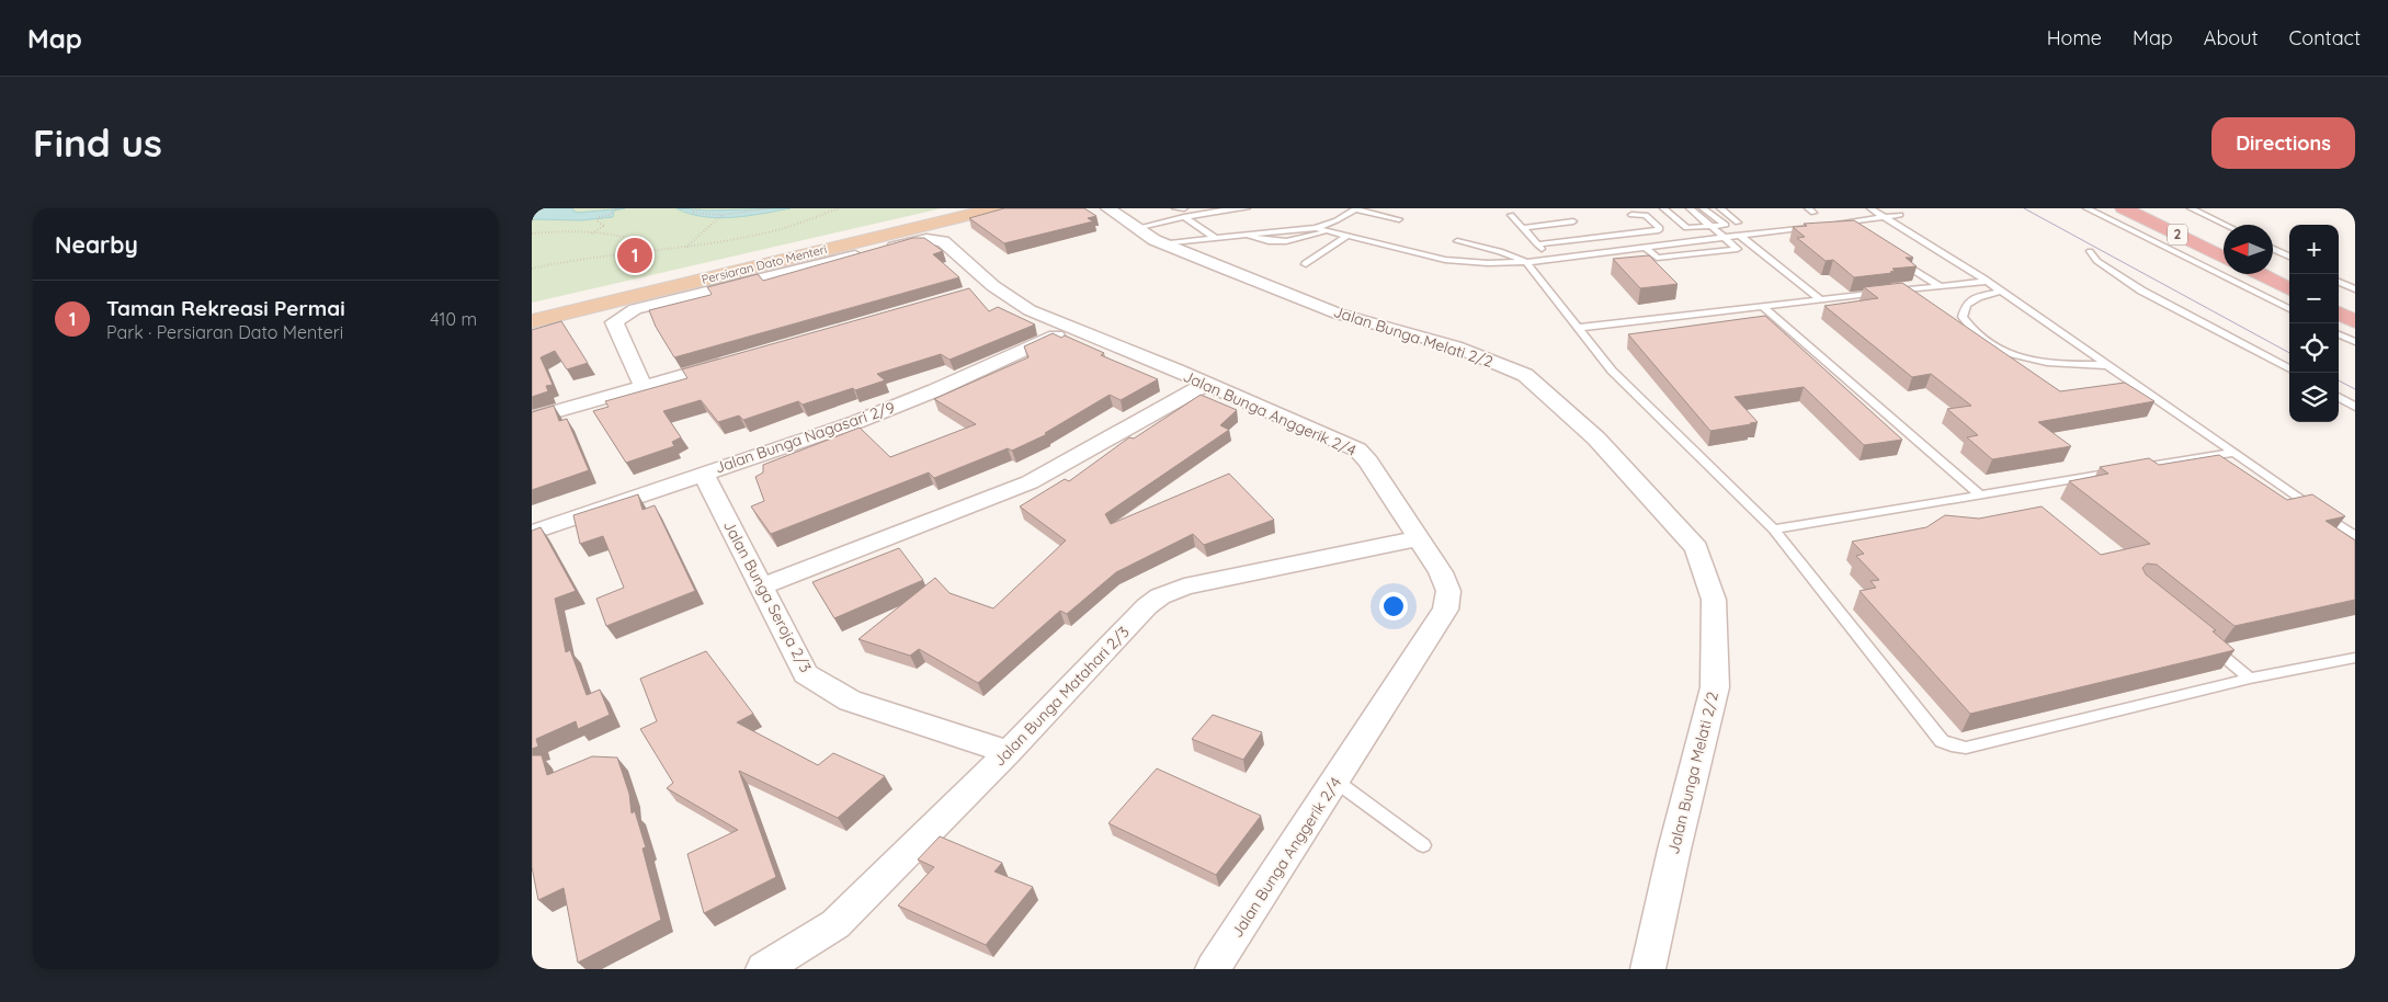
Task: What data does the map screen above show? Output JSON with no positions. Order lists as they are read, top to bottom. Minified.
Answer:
{"streets":{"highway":["2"],"main road":["Persiaran Dato Menteri"],"street":["Jalan Bunga Melati 2/2","Jalan Bunga Anggerik 2/4","Jalan Bunga Nagasari 2/9","Jalan Bunga Seroja 2/3","Jalan Bunga Matahari 2/3"]},"crossings":[["Jalan Bunga Anggerik 2/4","Jalan Bunga Nagasari 2/9"],["Jalan Bunga Anggerik 2/4","Jalan Bunga Matahari 2/3"],["Jalan Bunga Nagasari 2/9","Jalan Bunga Seroja 2/3"],["Jalan Bunga Seroja 2/3","Jalan Bunga Matahari 2/3"]],"north":"left","page":{"header":"Map","nav":["Home","Map","About","Contact"],"buttons":"Directions","title":"Find us","heading":"Nearby","map_buttons":["+","−"],"pins":"1","list":[{"mark":"1","name":"Taman Rekreasi Permai","note":"Park · Persiaran Dato Menteri","value":"410 m"}]}}
